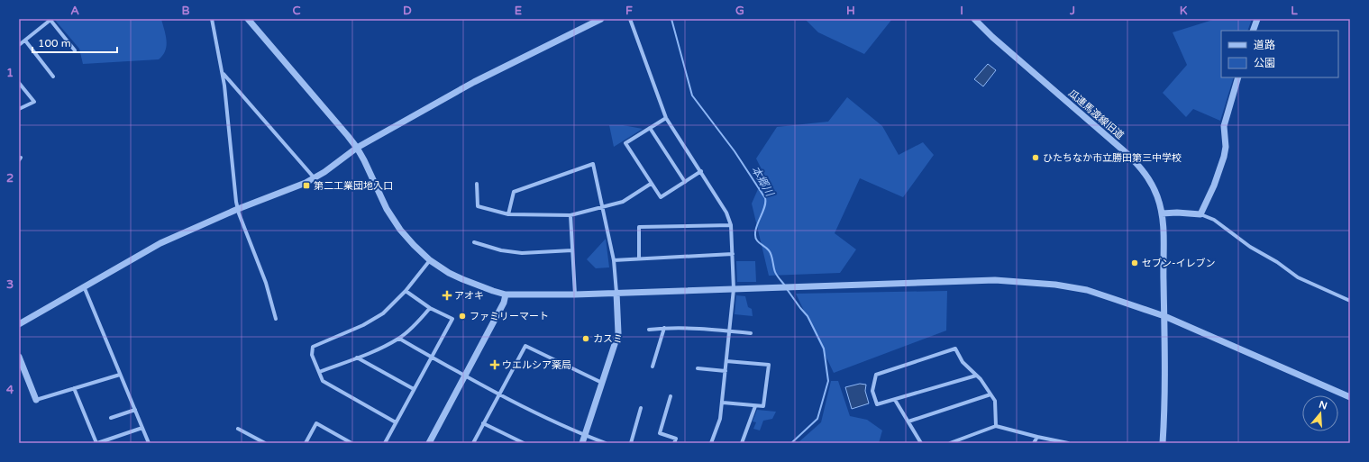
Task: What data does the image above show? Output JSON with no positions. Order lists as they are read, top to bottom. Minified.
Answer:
{"streets":{"street":["瓜連馬渡線旧道"]},"water":["本郷川"],"places":{"other":["ひたちなか市立勝田第三中学校","セブン-イレブン","ファミリーマート","カスミ"],"transit":["第二工業団地入口"],"health":["アオキ","ウエルシア薬局"]},"legend":["道路","公園"],"scale_bar":"100 m","north":"top","grid":{"columns":["A","B","C","D","E","F","G","H","I","J","K","L"],"rows":["1","2","3","4"]}}
